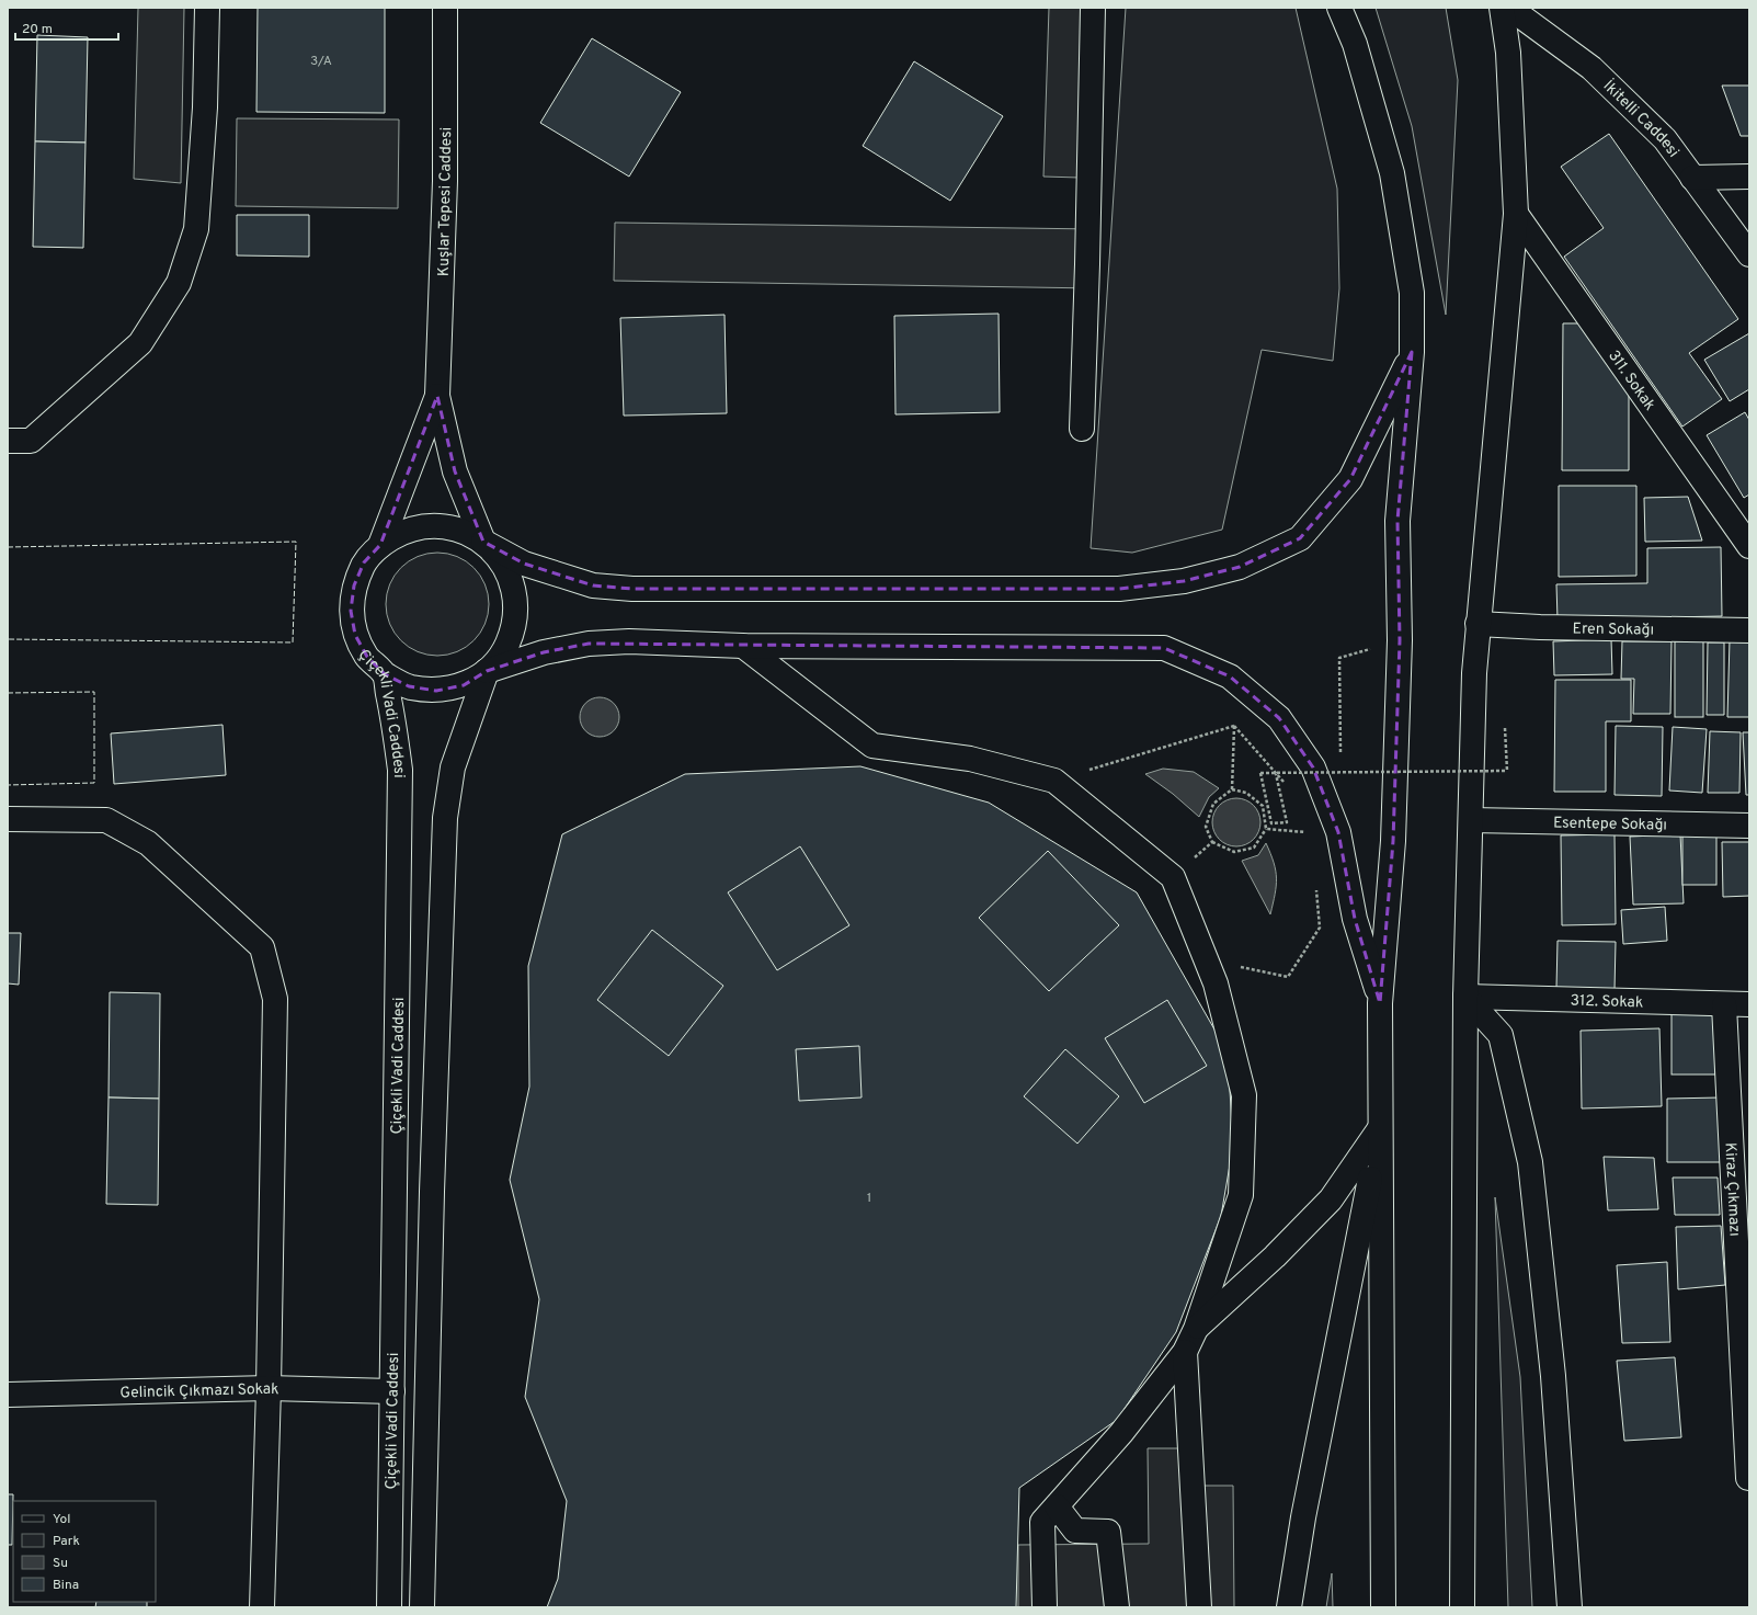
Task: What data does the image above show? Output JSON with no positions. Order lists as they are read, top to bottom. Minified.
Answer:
{"streets":{"street":["İkitelli Caddesi","Kuşlar Tepesi Caddesi","311. Sokak","Eren Sokağı","Çiçekli Vadi Caddesi","Esentepe Sokağı","312. Sokak","Kiraz Çıkmazı","Gelincik Çıkmazı Sokak"]},"crossings":[["Kuşlar Tepesi Caddesi","Çiçekli Vadi Caddesi"],["Çiçekli Vadi Caddesi","Gelincik Çıkmazı Sokak"],["312. Sokak","Kiraz Çıkmazı"]],"house_numbers":["3/A","1"],"legend":["Yol","Park","Su","Bina"],"scale_bar":"20 m"}
